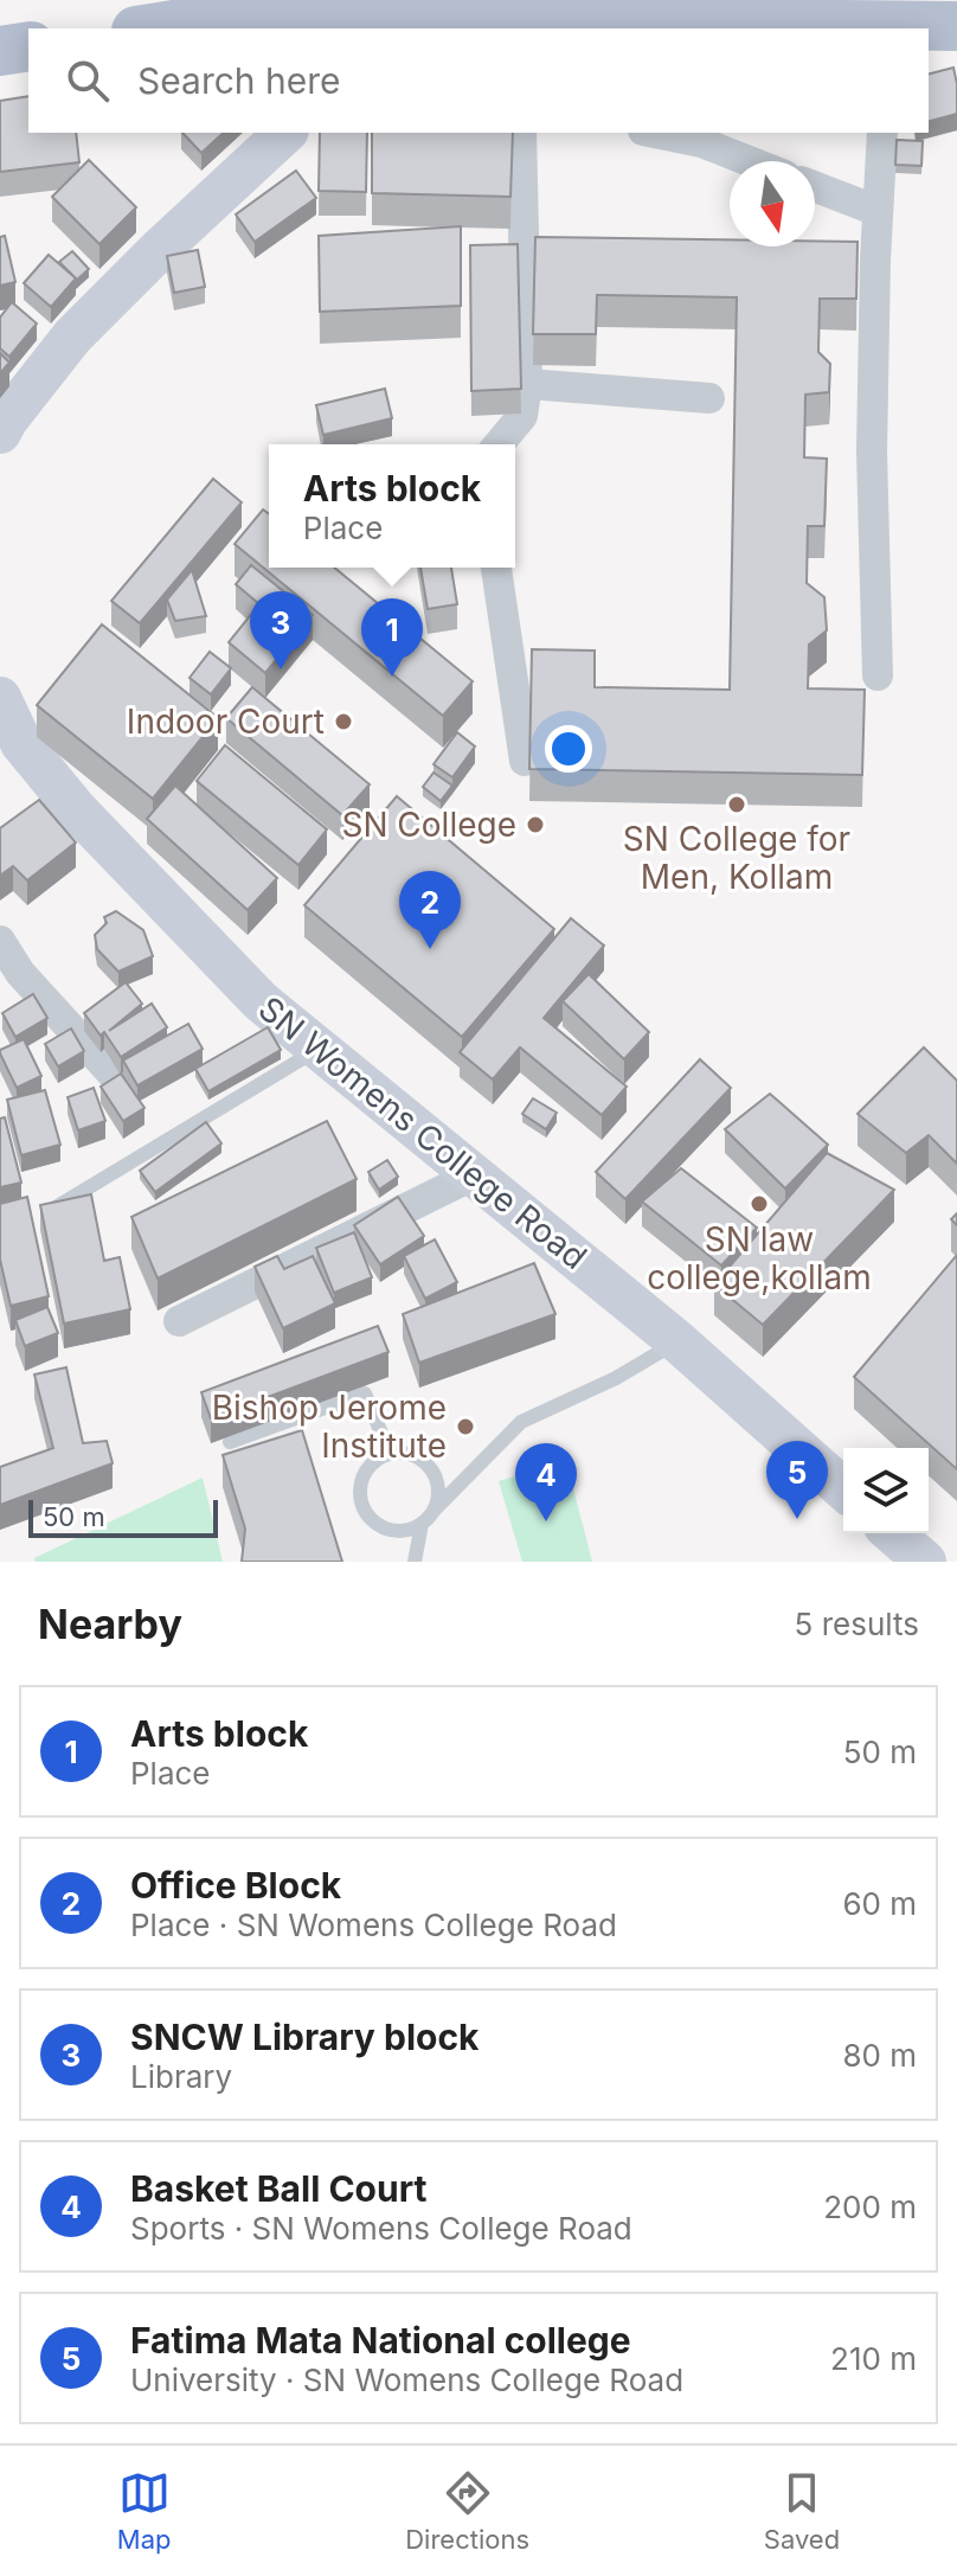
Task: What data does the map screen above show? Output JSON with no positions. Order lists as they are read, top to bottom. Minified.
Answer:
{"streets":{"street":["SN Womens College Road"]},"places":["Indoor Court","SN College for Men, Kollam","SN College","SN law college,kollam","Bishop Jerome Institute"],"scale_bar":"50 m","north":"bottom","page":{"search":"Search here","popup":["Arts block","Place"],"pins":["3","1","2","5","4"],"scale":"50 m","heading":["Nearby","5 results"],"list":[{"mark":"1","name":"Arts block","note":"Place","value":"50 m"},{"mark":"2","name":"Office Block","note":"Place · SN Womens College Road","value":"60 m"},{"mark":"3","name":"SNCW Library block","note":"Library","value":"80 m"},{"mark":"4","name":"Basket Ball Court","note":"Sports · SN Womens College Road","value":"200 m"},{"mark":"5","name":"Fatima Mata National college","note":"University · SN Womens College Road","value":"210 m"}],"nav":["Map","Directions","Saved"]}}
